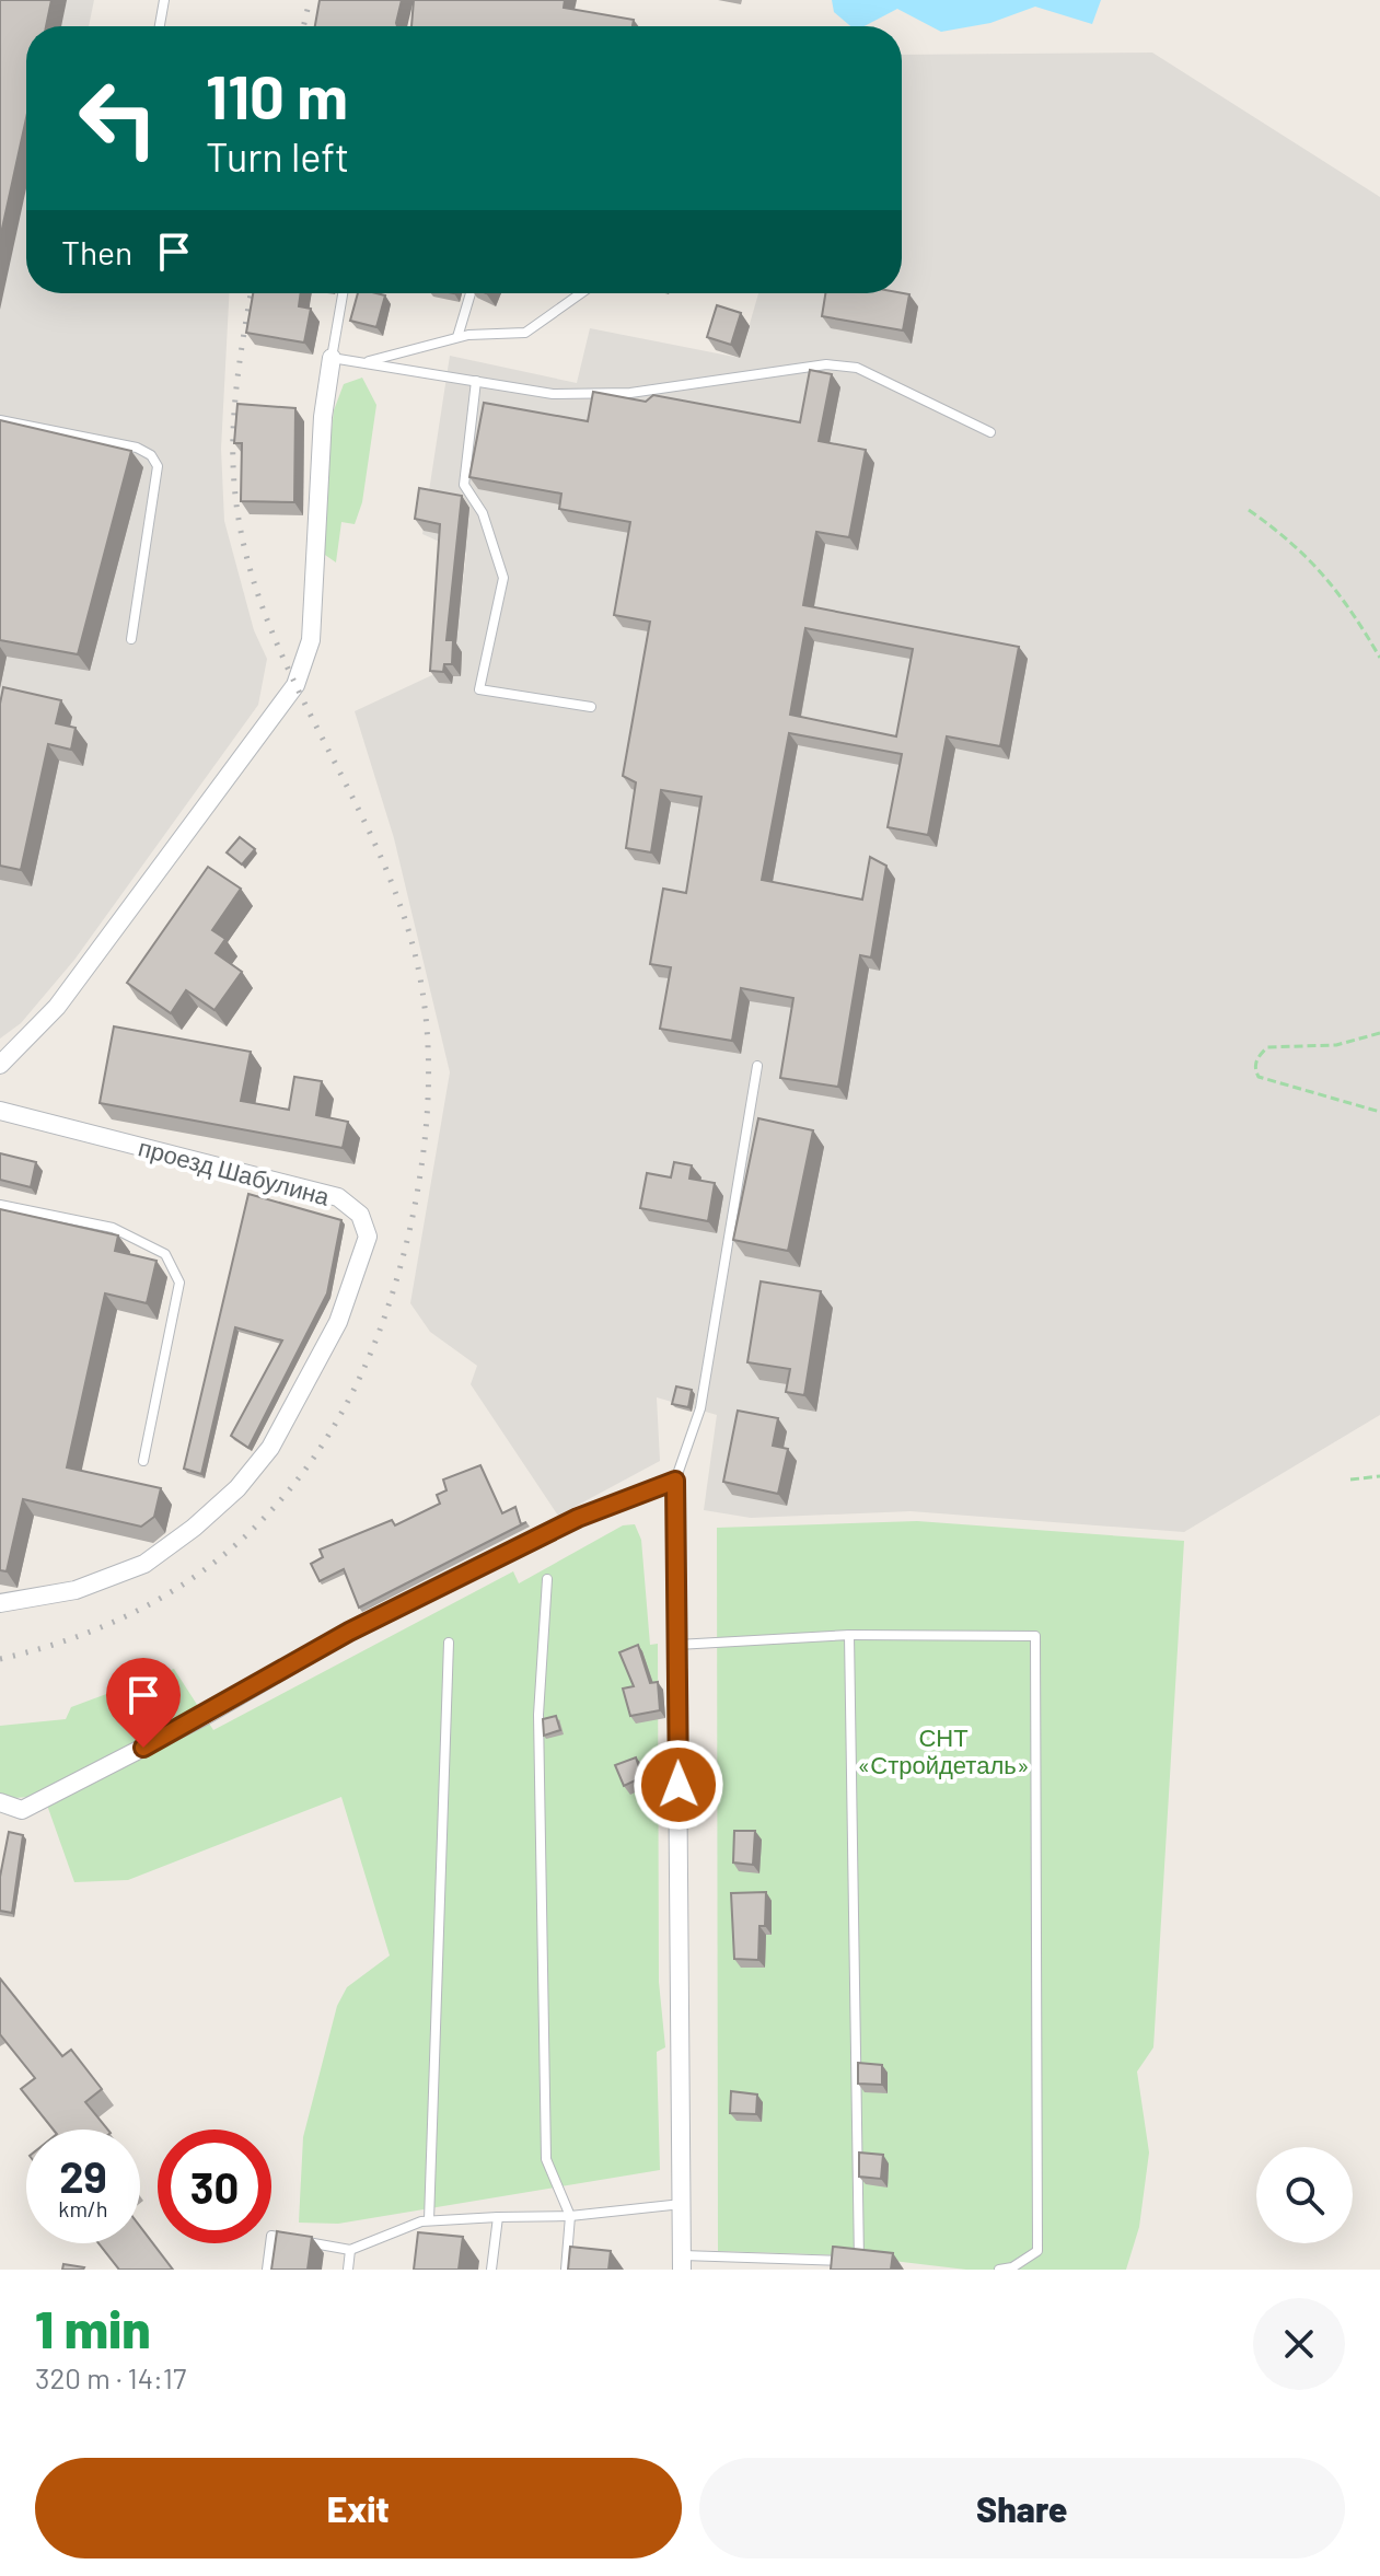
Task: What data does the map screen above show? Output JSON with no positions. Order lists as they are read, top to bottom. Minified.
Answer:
{"streets":{"street":["проезд Шабулина"]},"parks":["СНТ «Стройдеталь»"],"page":{"turn":["110 m","Turn left"],"then":"Then","speed":"29 km/h","limit":"30","heading":["1 min","320 m · 14:17"],"buttons":["Exit","Share"]}}
